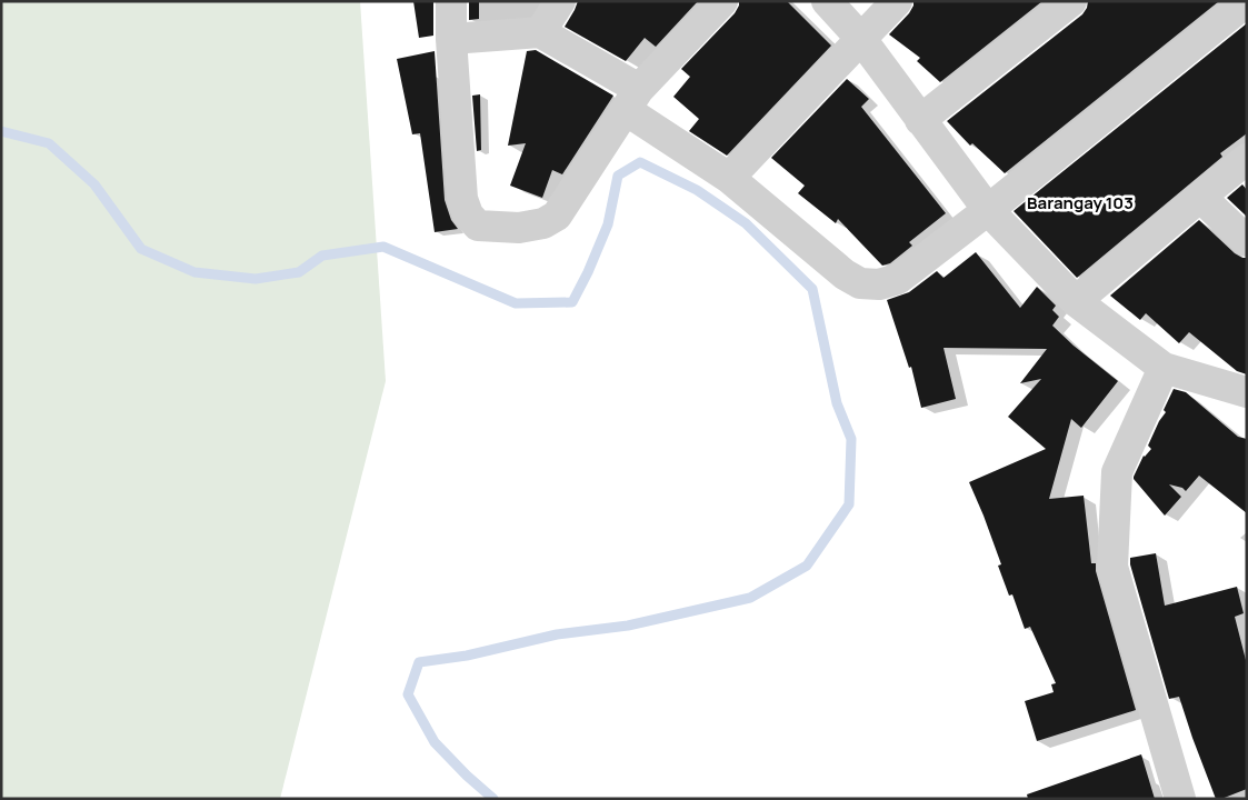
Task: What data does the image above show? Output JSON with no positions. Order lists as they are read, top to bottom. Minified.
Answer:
{"districts":["Barangay 103"]}
